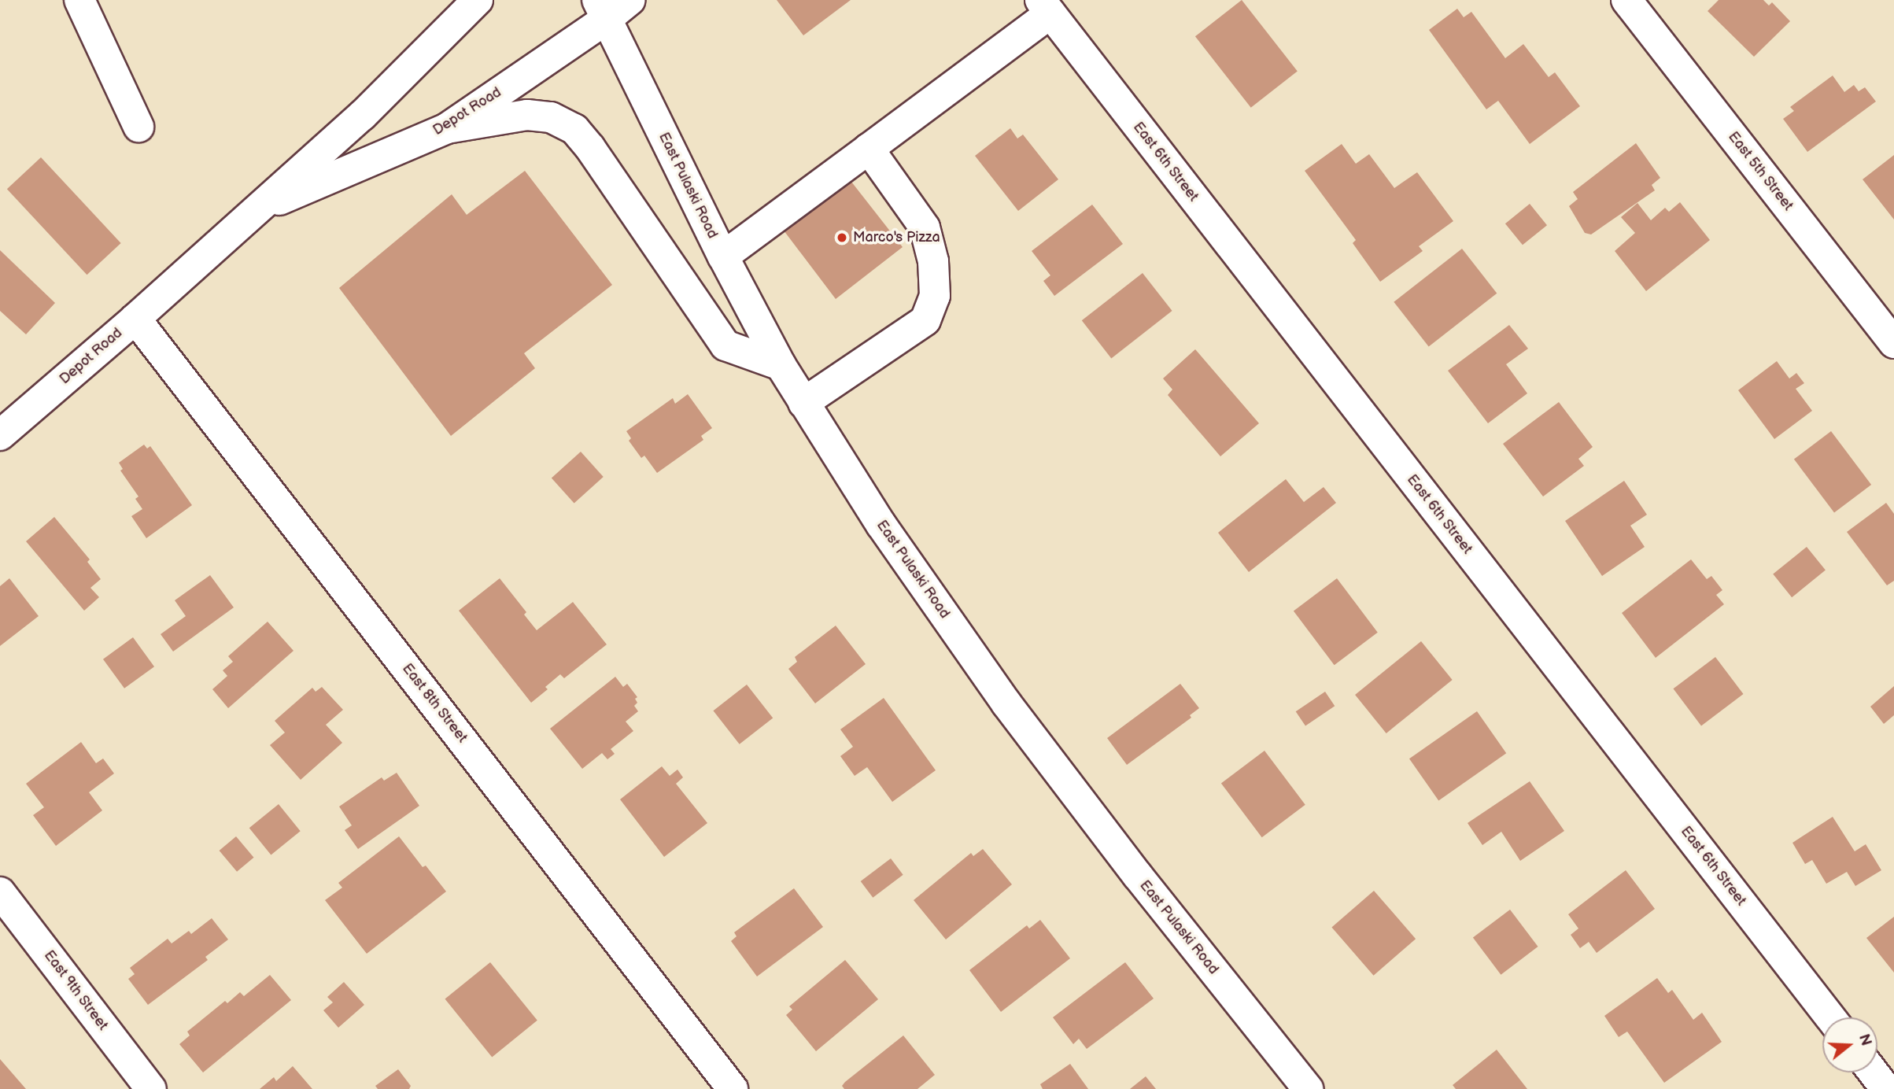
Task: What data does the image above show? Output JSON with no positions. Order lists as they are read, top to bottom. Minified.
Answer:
{"streets":{"street":["Depot Road","East 6th Street","East 5th Street","East Pulaski Road","East 8th Street","East 9th Street"]},"crossings":[["Depot Road","East Pulaski Road"],["Depot Road","East 8th Street"]],"places":["Marco's Pizza"],"north":"right"}
